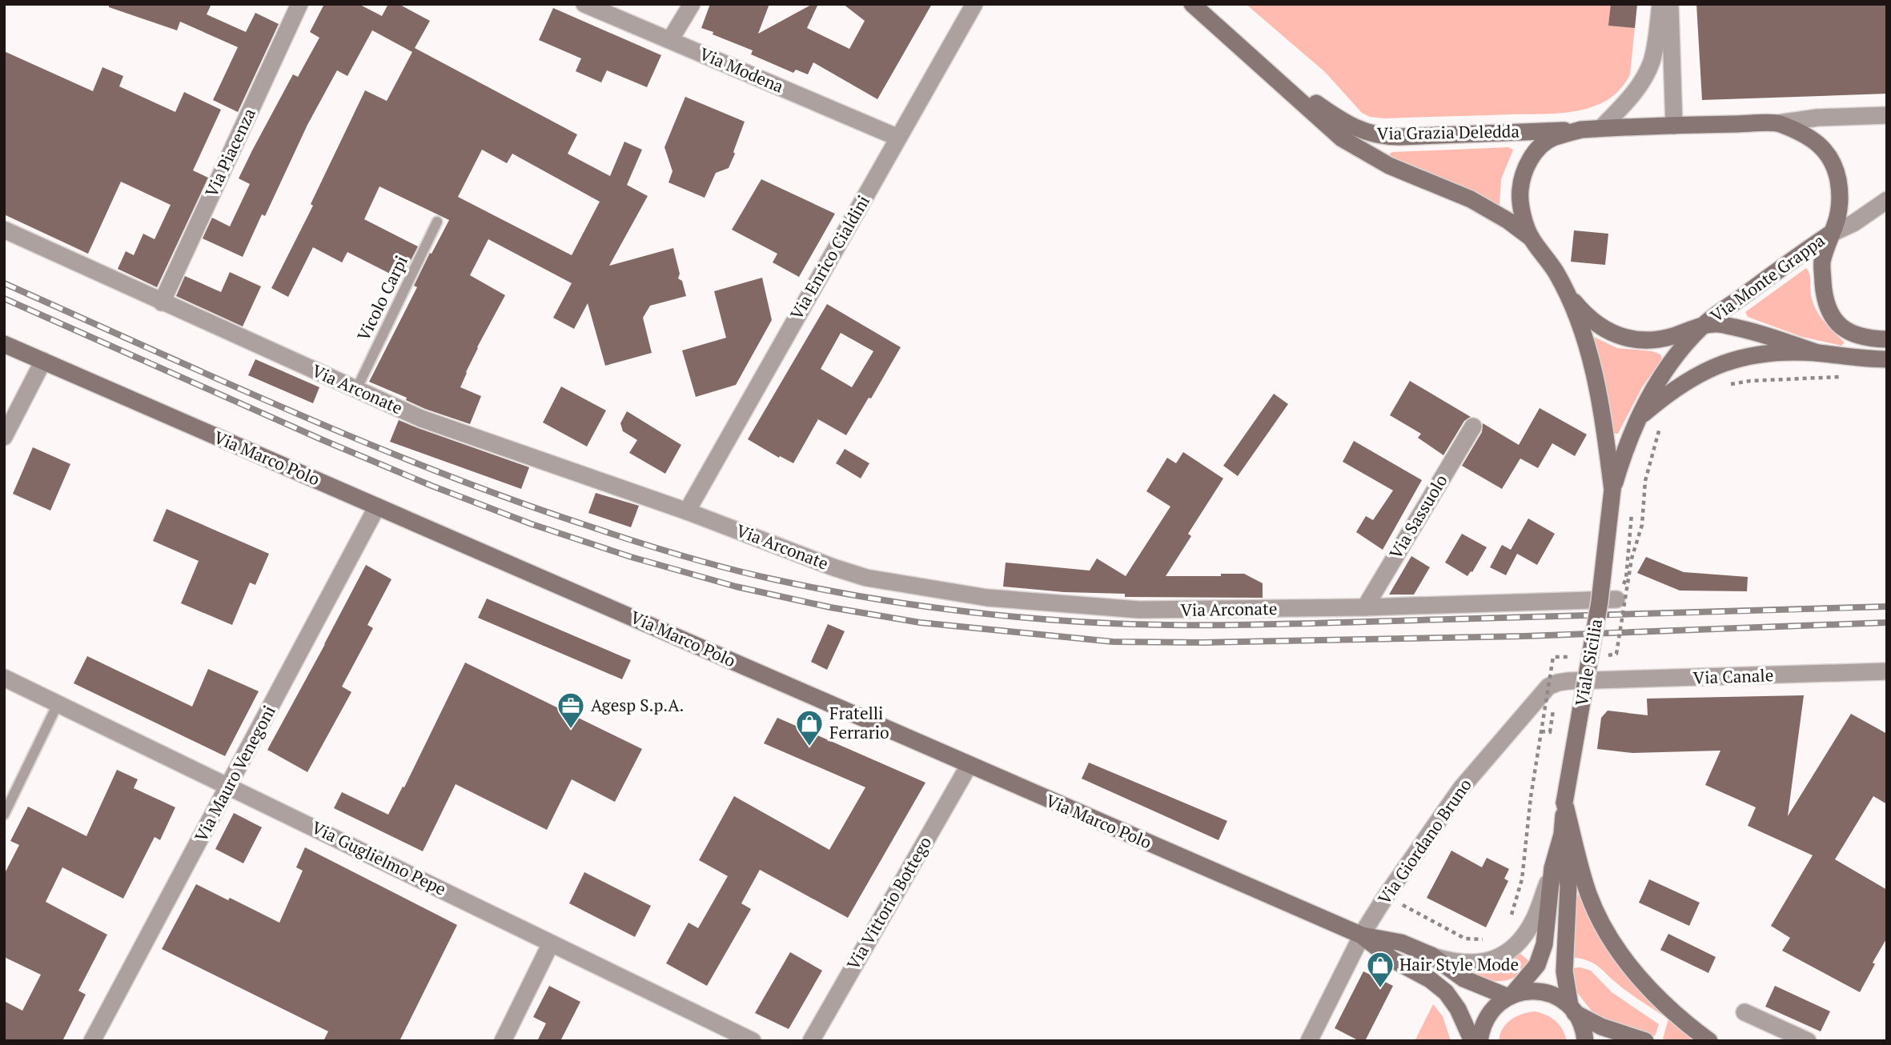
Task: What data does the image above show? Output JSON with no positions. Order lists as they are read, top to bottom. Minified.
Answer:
{"streets":{"main road":["Via Grazia Deledda","Via Monte Grappa","Via Marco Polo","Viale Sicilia"],"street":["Via Modena","Via Piacenza","Via Enrico Cialdini","Via Arconate","Via Sassuolo","Via Canale","Via Mauro Venegoni","Via Giordano Bruno","Via Guglielmo Pepe","Via Vittorio Bottego"],"lane":["Vicolo Carpi"]},"crossings":[["Via Modena","Via Enrico Cialdini"],["Via Grazia Deledda","Via Monte Grappa"],["Via Piacenza","Via Arconate"],["Via Enrico Cialdini","Via Arconate"],["Via Monte Grappa","Viale Sicilia"],["Vicolo Carpi","Via Arconate"],["Via Arconate","Via Sassuolo"],["Via Marco Polo","Via Mauro Venegoni"],["Via Marco Polo","Via Giordano Bruno"],["Via Marco Polo","Via Vittorio Bottego"],["Via Canale","Via Giordano Bruno"],["Via Mauro Venegoni","Via Guglielmo Pepe"]],"places":{"office":["Agesp S.p.A."],"shop":["Fratelli Ferrario","Hair Style Mode"]}}
